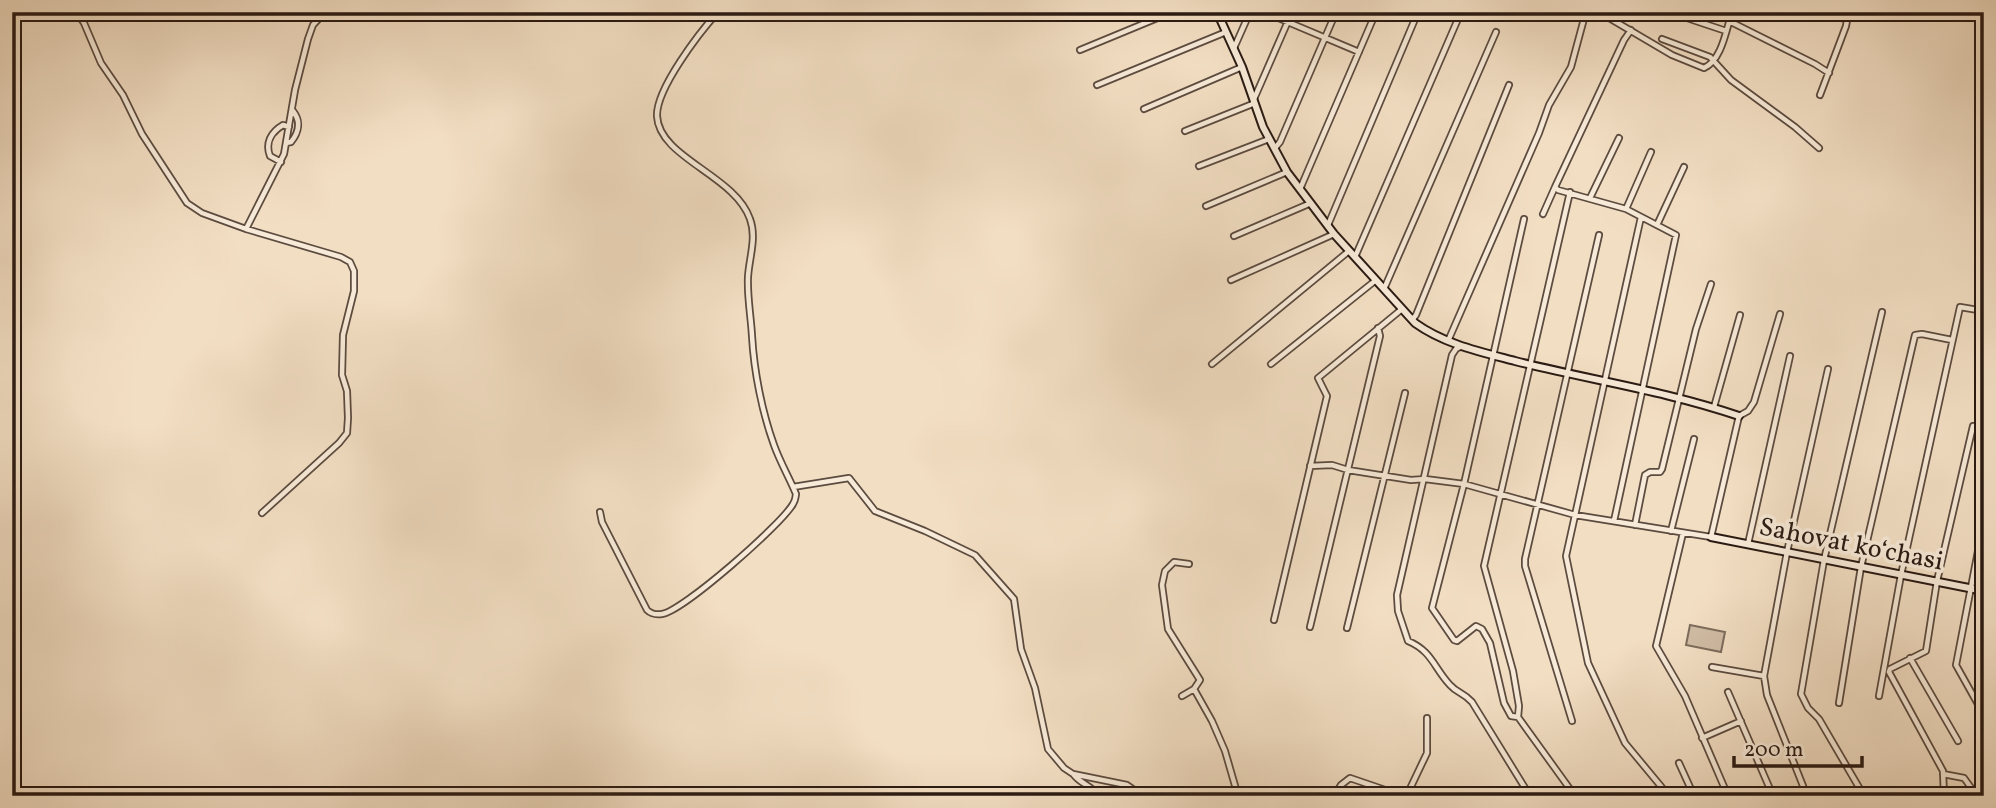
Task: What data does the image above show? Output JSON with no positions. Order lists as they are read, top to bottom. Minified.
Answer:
{"streets":{"street":["Sahovat koʻchasi"]},"scale_bar":"200 m"}
